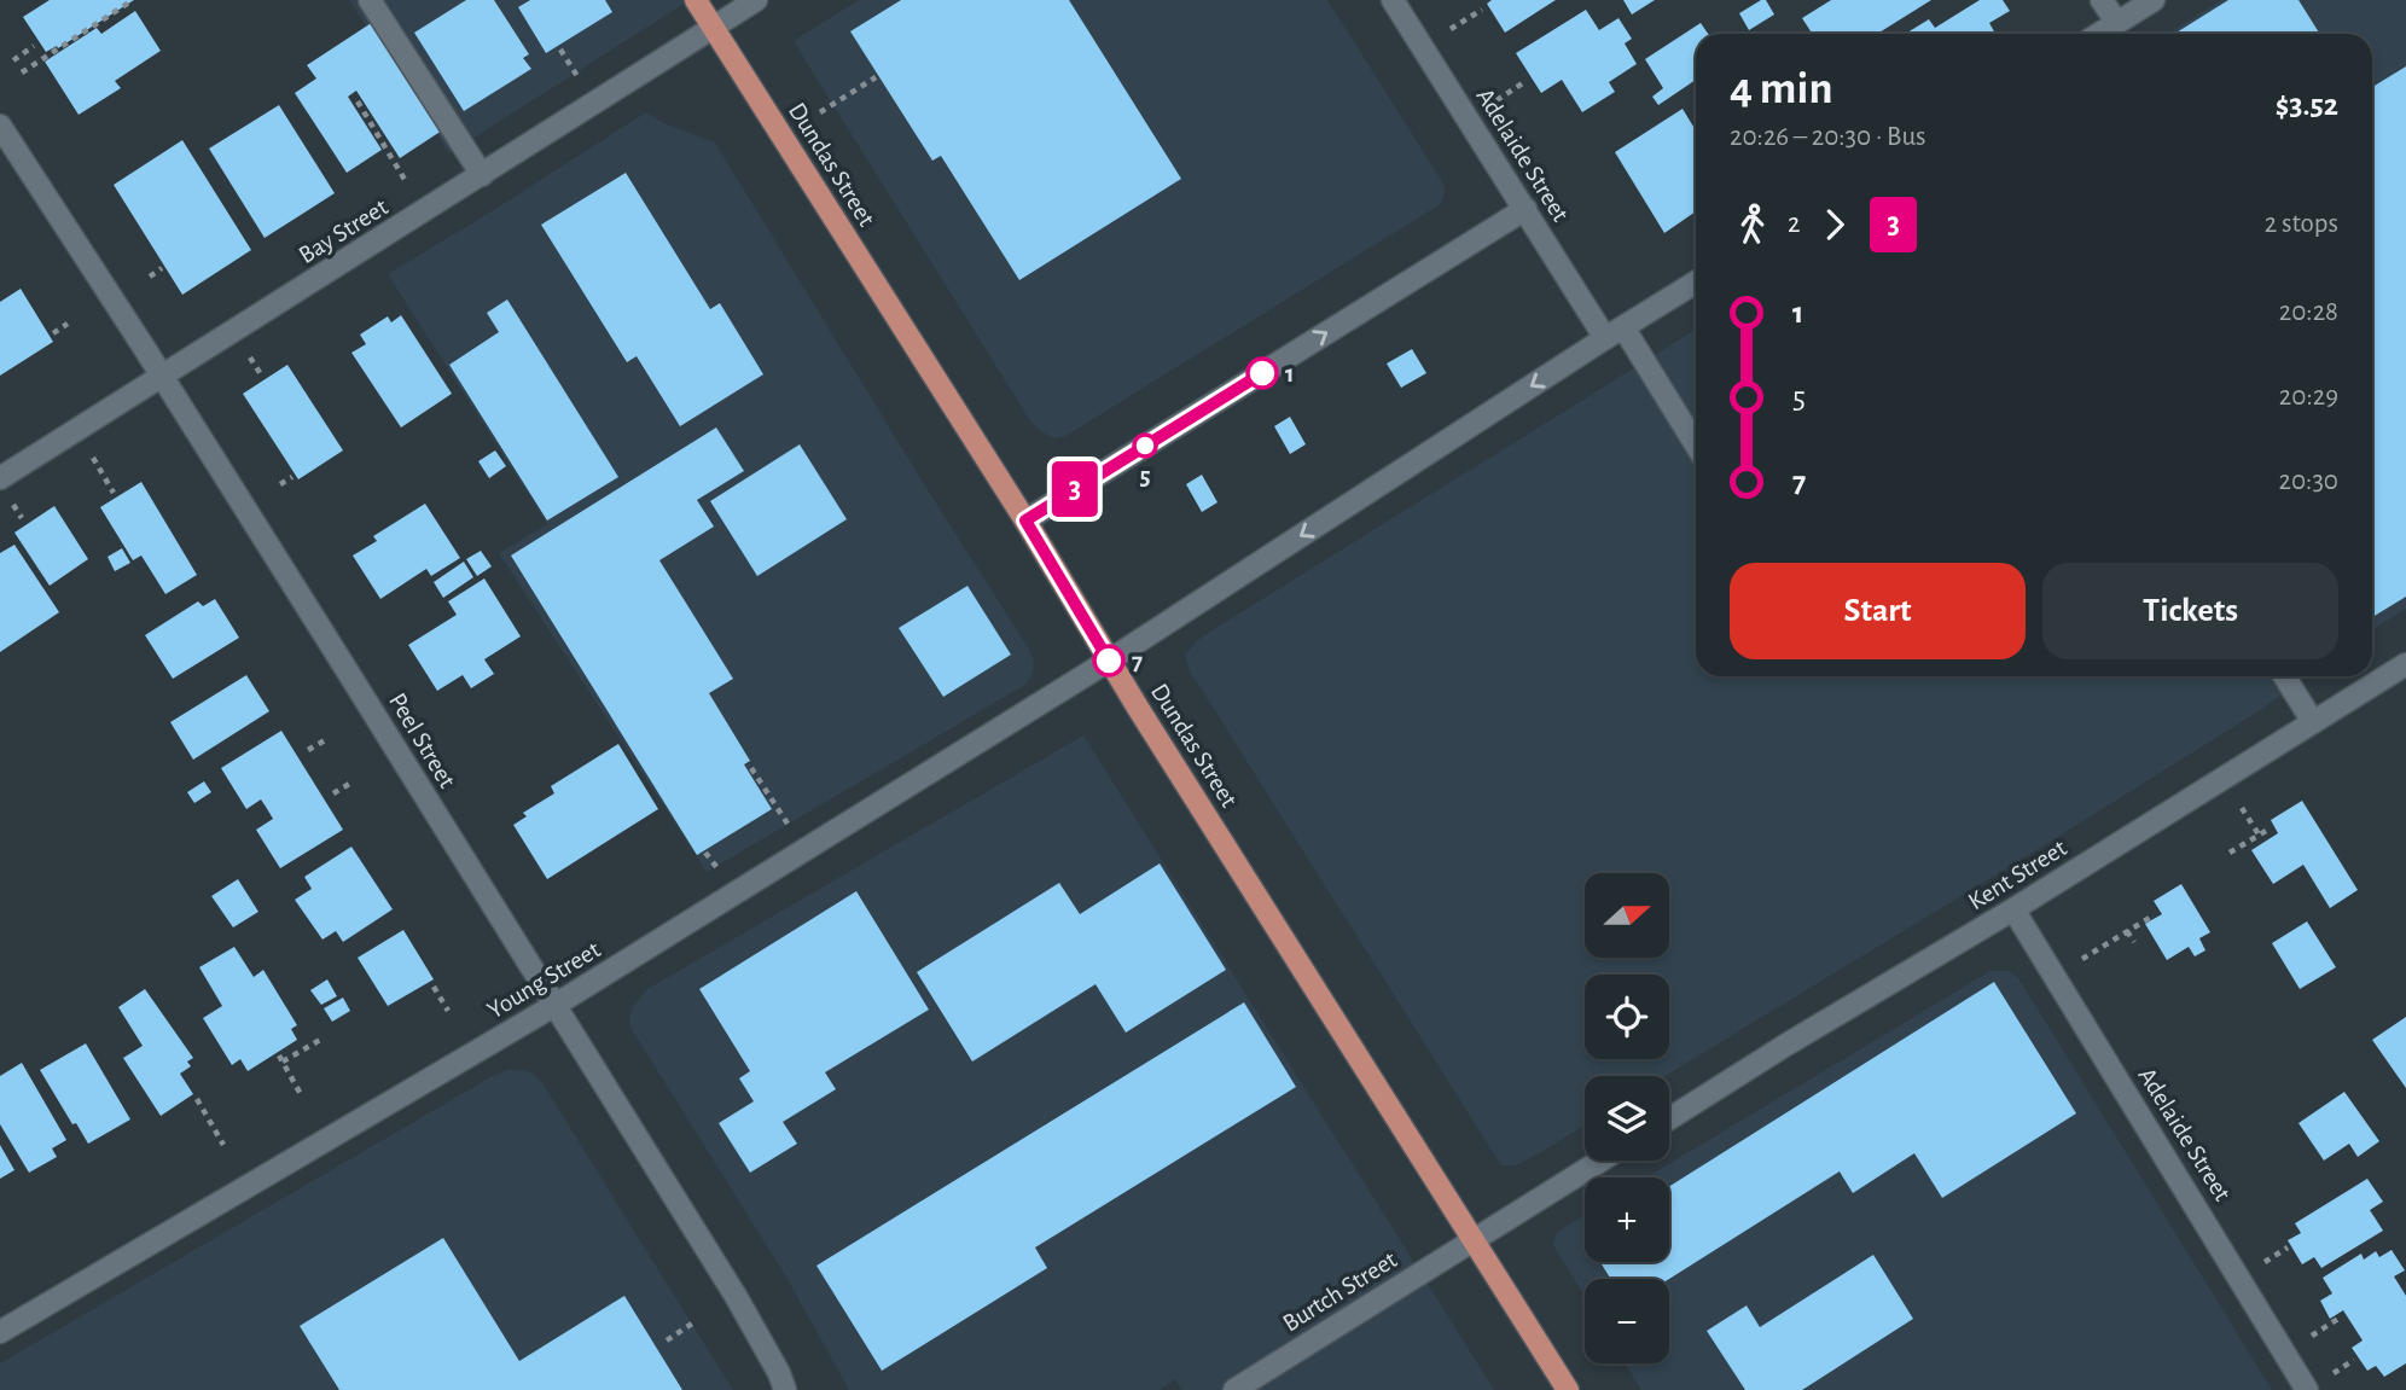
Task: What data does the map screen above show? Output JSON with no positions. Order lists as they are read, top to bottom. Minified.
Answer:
{"streets":{"main road":["Dundas Street"],"street":["Adelaide Street","Bay Street","Peel Street","Kent Street","Young Street","Burtch Street"]},"crossings":[["Adelaide Street","Kent Street"],["Adelaide Street","Young Street"],["Dundas Street","Bay Street"],["Dundas Street","Young Street"],["Dundas Street","Burtch Street"],["Bay Street","Peel Street"],["Peel Street","Young Street"]],"places":["1","5","7"],"lines":["bus line 3"],"north":"right","page":{"on_map":"3","heading":["4 min","20:26 – 20:30 · Bus","$3.52"],"legs":["2","3","2 stops"],"list":[{"name":"1","value":"20:28"},{"name":"5","value":"20:29"},{"name":"7","value":"20:30"}],"buttons":["Start","Tickets"],"map_buttons":["+","−"]}}
